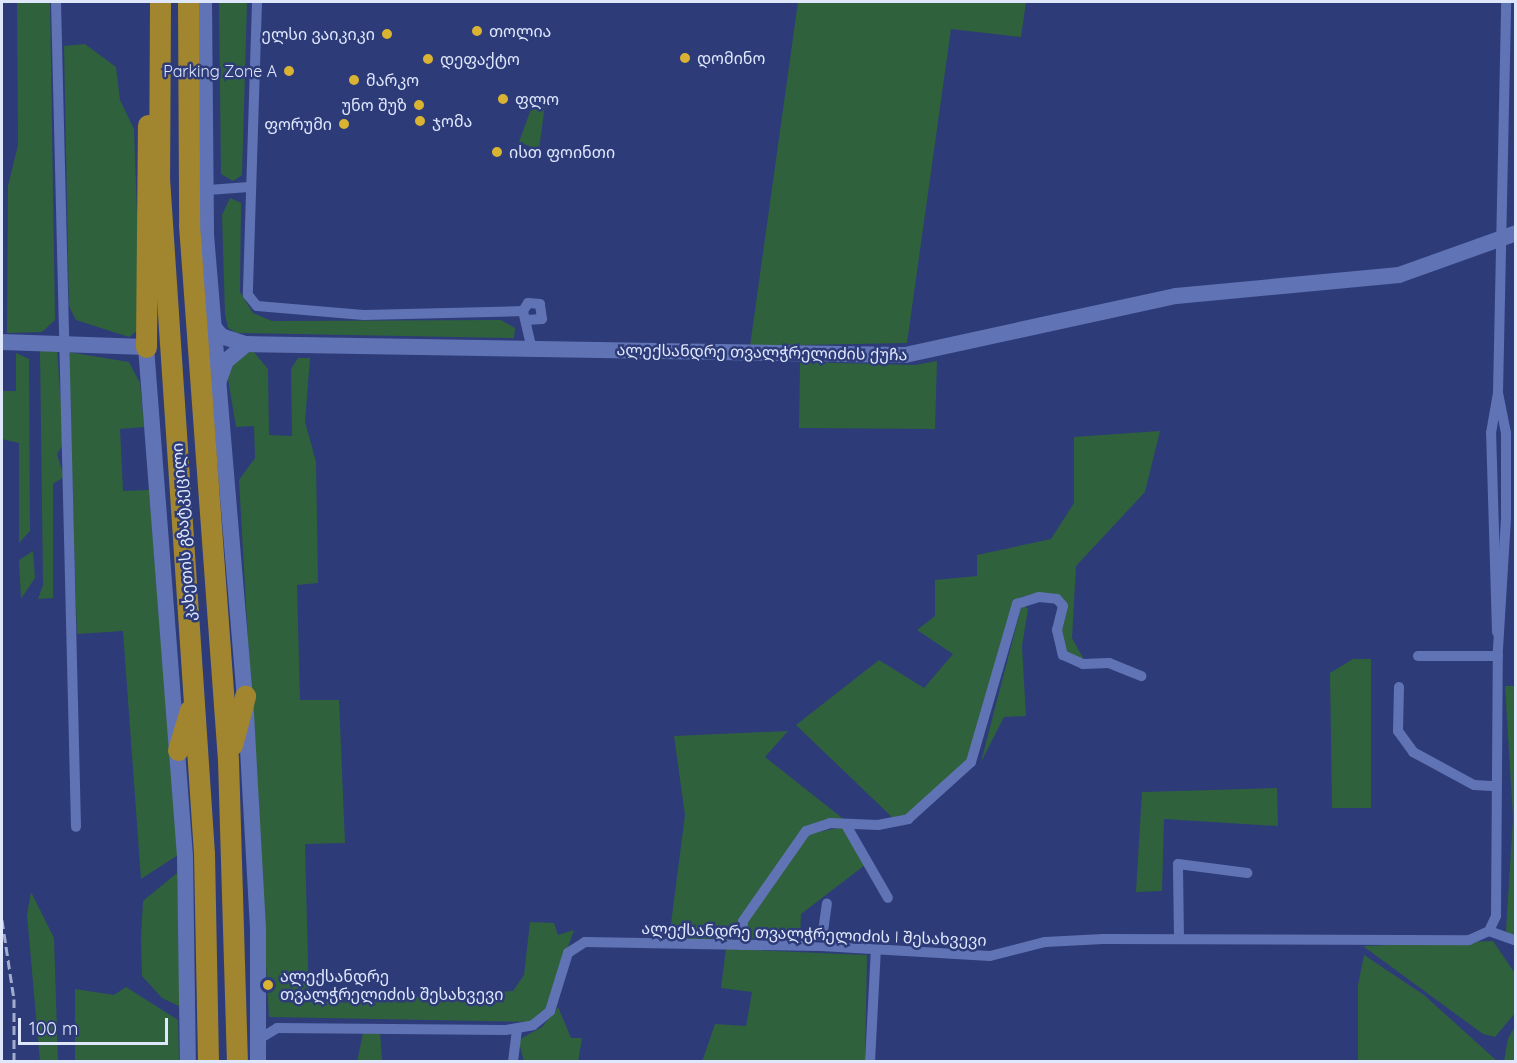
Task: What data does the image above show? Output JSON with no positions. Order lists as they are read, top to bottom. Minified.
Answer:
{"streets":{"highway":["კახეთის გზატკეცილი"],"street":["ალექსანდრე თვალჭრელიძის ქუჩა","ალექსანდრე თვალჭრელიძის I შესახვევი"]},"places":["თოლია","ელსი ვაიკიკი","დომინო","დეფაქტო","Parking Zone A","მარკო","ფლო","უნო შუზ","ჯომა","ფორუმი","ისთ ფოინთი","ალექსანდრე თვალჭრელიძის შესახვევი"],"scale_bar":"100 m"}
